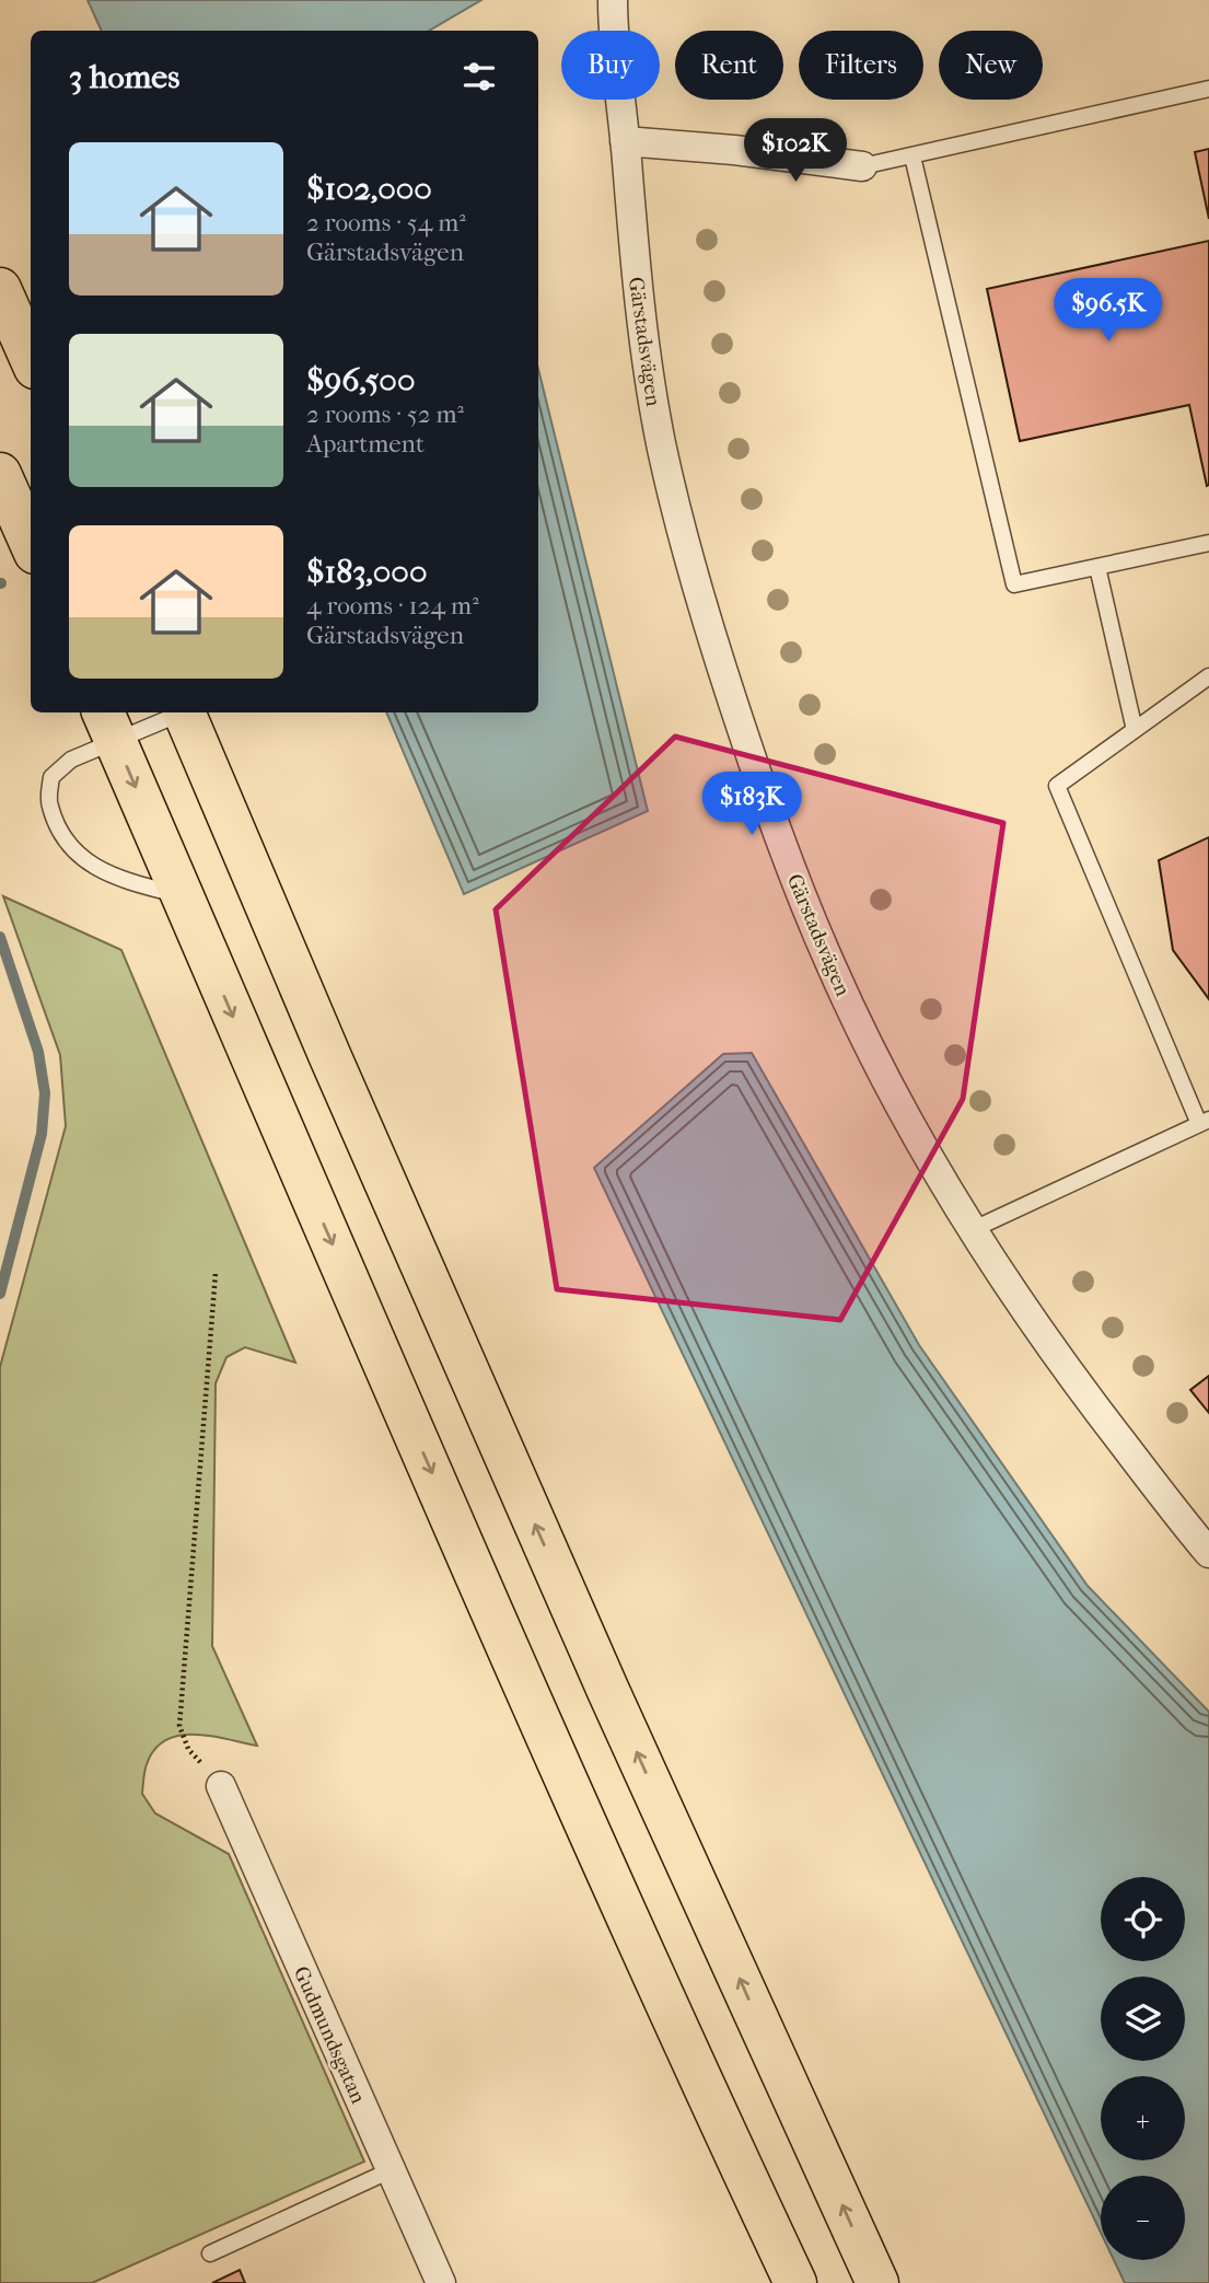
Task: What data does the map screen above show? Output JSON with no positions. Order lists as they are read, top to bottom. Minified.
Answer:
{"streets":{"street":["Gärstadsvägen","Gudmundsgatan"]},"page":{"chip":["Buy","Rent","Filters","New"],"heading":"3 homes","price":["$102K","$96.5K","$183K"],"list":[{"name":"$102,000","note":"2 rooms · 54 m² · Gärstadsvägen"},{"name":"$96,500","note":"2 rooms · 52 m² · Apartment"},{"name":"$183,000","note":"4 rooms · 124 m² · Gärstadsvägen"}],"map_buttons":["+","−"]}}
